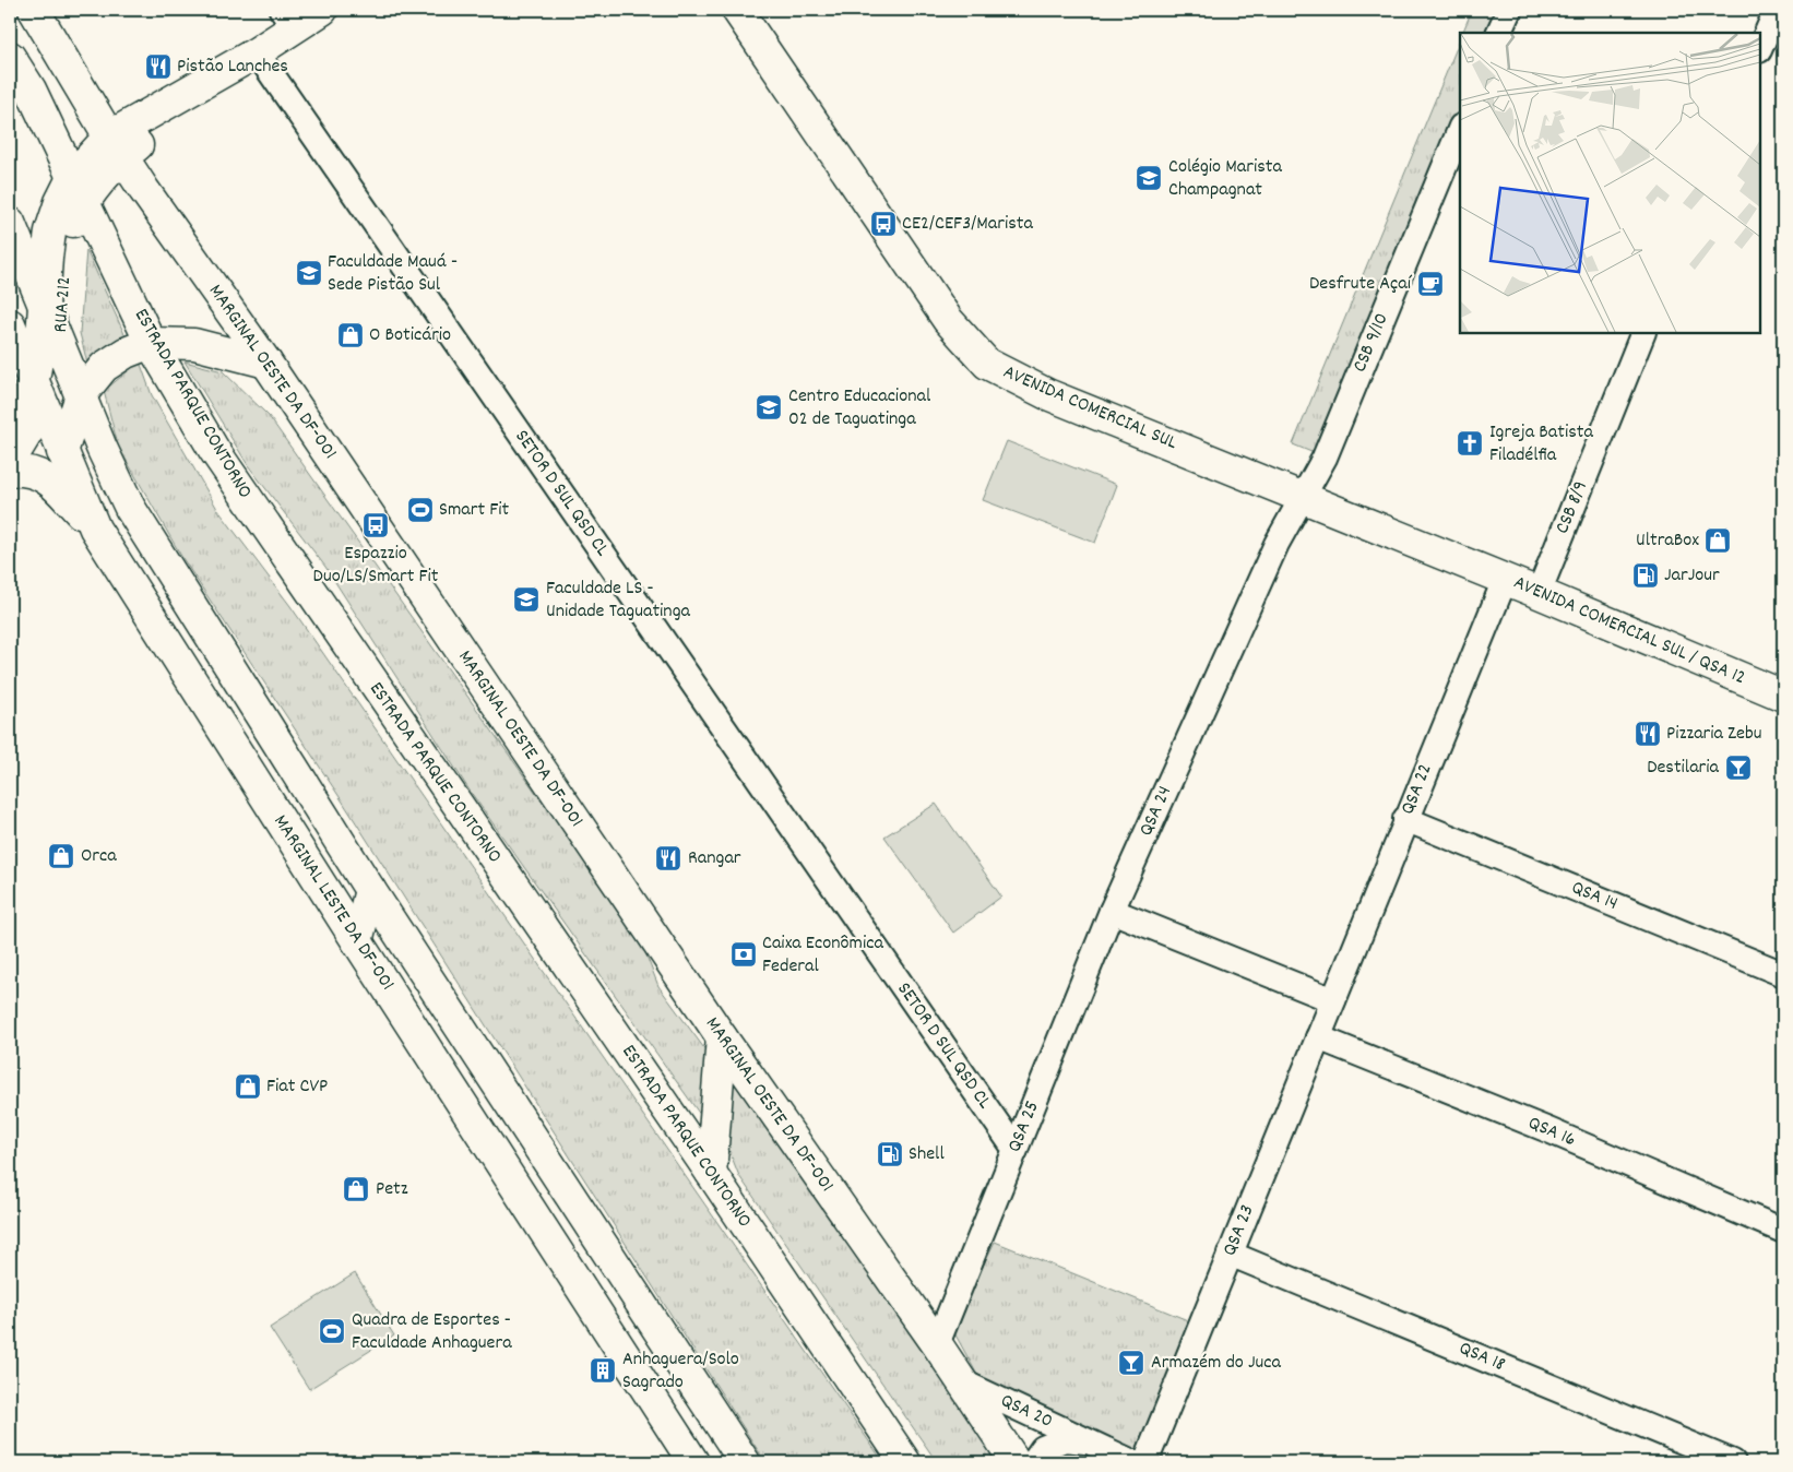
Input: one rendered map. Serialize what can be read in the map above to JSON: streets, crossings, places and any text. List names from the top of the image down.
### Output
{
  "streets": {
    "main road": [
      "RUA 212",
      "MARGINAL OESTE DA DF-001",
      "ESTRADA PARQUE CONTORNO",
      "AVENIDA COMERCIAL SUL",
      "AVENIDA COMERCIAL SUL / QSA 12",
      "MARGINAL LESTE DA DF-001"
    ],
    "street": [
      "CSB 9/10",
      "SETOR D SUL QSD CL",
      "CSB 8/9",
      "QSA 22",
      "QSA 24",
      "QSA 14",
      "QSA 25",
      "QSA 16",
      "QSA 23",
      "QSA 18",
      "QSA 20"
    ]
  },
  "crossings": [
    ["RUA 212", "MARGINAL OESTE DA DF-001"],
    ["RUA 212", "ESTRADA PARQUE CONTORNO"],
    ["RUA 212", "SETOR D SUL QSD CL"],
    ["RUA 212", "MARGINAL LESTE DA DF-001"],
    ["CSB 9/10", "AVENIDA COMERCIAL SUL"],
    ["CSB 9/10", "QSA 24"],
    ["MARGINAL OESTE DA DF-001", "QSA 25"],
    ["MARGINAL OESTE DA DF-001", "QSA 20"],
    ["AVENIDA COMERCIAL SUL", "AVENIDA COMERCIAL SUL / QSA 12"],
    ["AVENIDA COMERCIAL SUL", "QSA 22"],
    ["AVENIDA COMERCIAL SUL", "QSA 24"],
    ["SETOR D SUL QSD CL", "QSA 25"],
    ["CSB 8/9", "AVENIDA COMERCIAL SUL / QSA 12"],
    ["AVENIDA COMERCIAL SUL / QSA 12", "QSA 22"],
    ["QSA 22", "QSA 14"],
    ["QSA 22", "QSA 23"],
    ["QSA 24", "QSA 25"],
    ["QSA 16", "QSA 23"],
    ["QSA 23", "QSA 18"]
  ],
  "places": {
    "restaurant": ["Pistão Lanches", "Pizzaria Zebu", "Rangar"],
    "school or university": [
      "Colégio Marista Champagnat",
      "Faculdade Mauá - Sede Pistão Sul",
      "Centro Educacional 02 de Taguatinga",
      "Faculdade LS - Unidade Taguatinga"
    ],
    "bus stop": ["CE2/CEF3/Marista", "Espazzio Duo/LS/Smart Fit"],
    "cafe": ["Desfrute Açaí"],
    "shop": [
      "O Boticário",
      "UltraBox",
      "Orca",
      "Fiat CVP",
      "Petz"
    ],
    "church": ["Igreja Batista Filadélfia"],
    "sports": ["Smart Fit", "Quadra de Esportes - Faculdade Anhaguera"],
    "fuel station": ["JarJour", "Shell"],
    "bar": ["Destilaria", "Armazém do Juca"],
    "bank": ["Caixa Econômica Federal"],
    "building": ["Anhaguera/Solo Sagrado"]
  }
}
